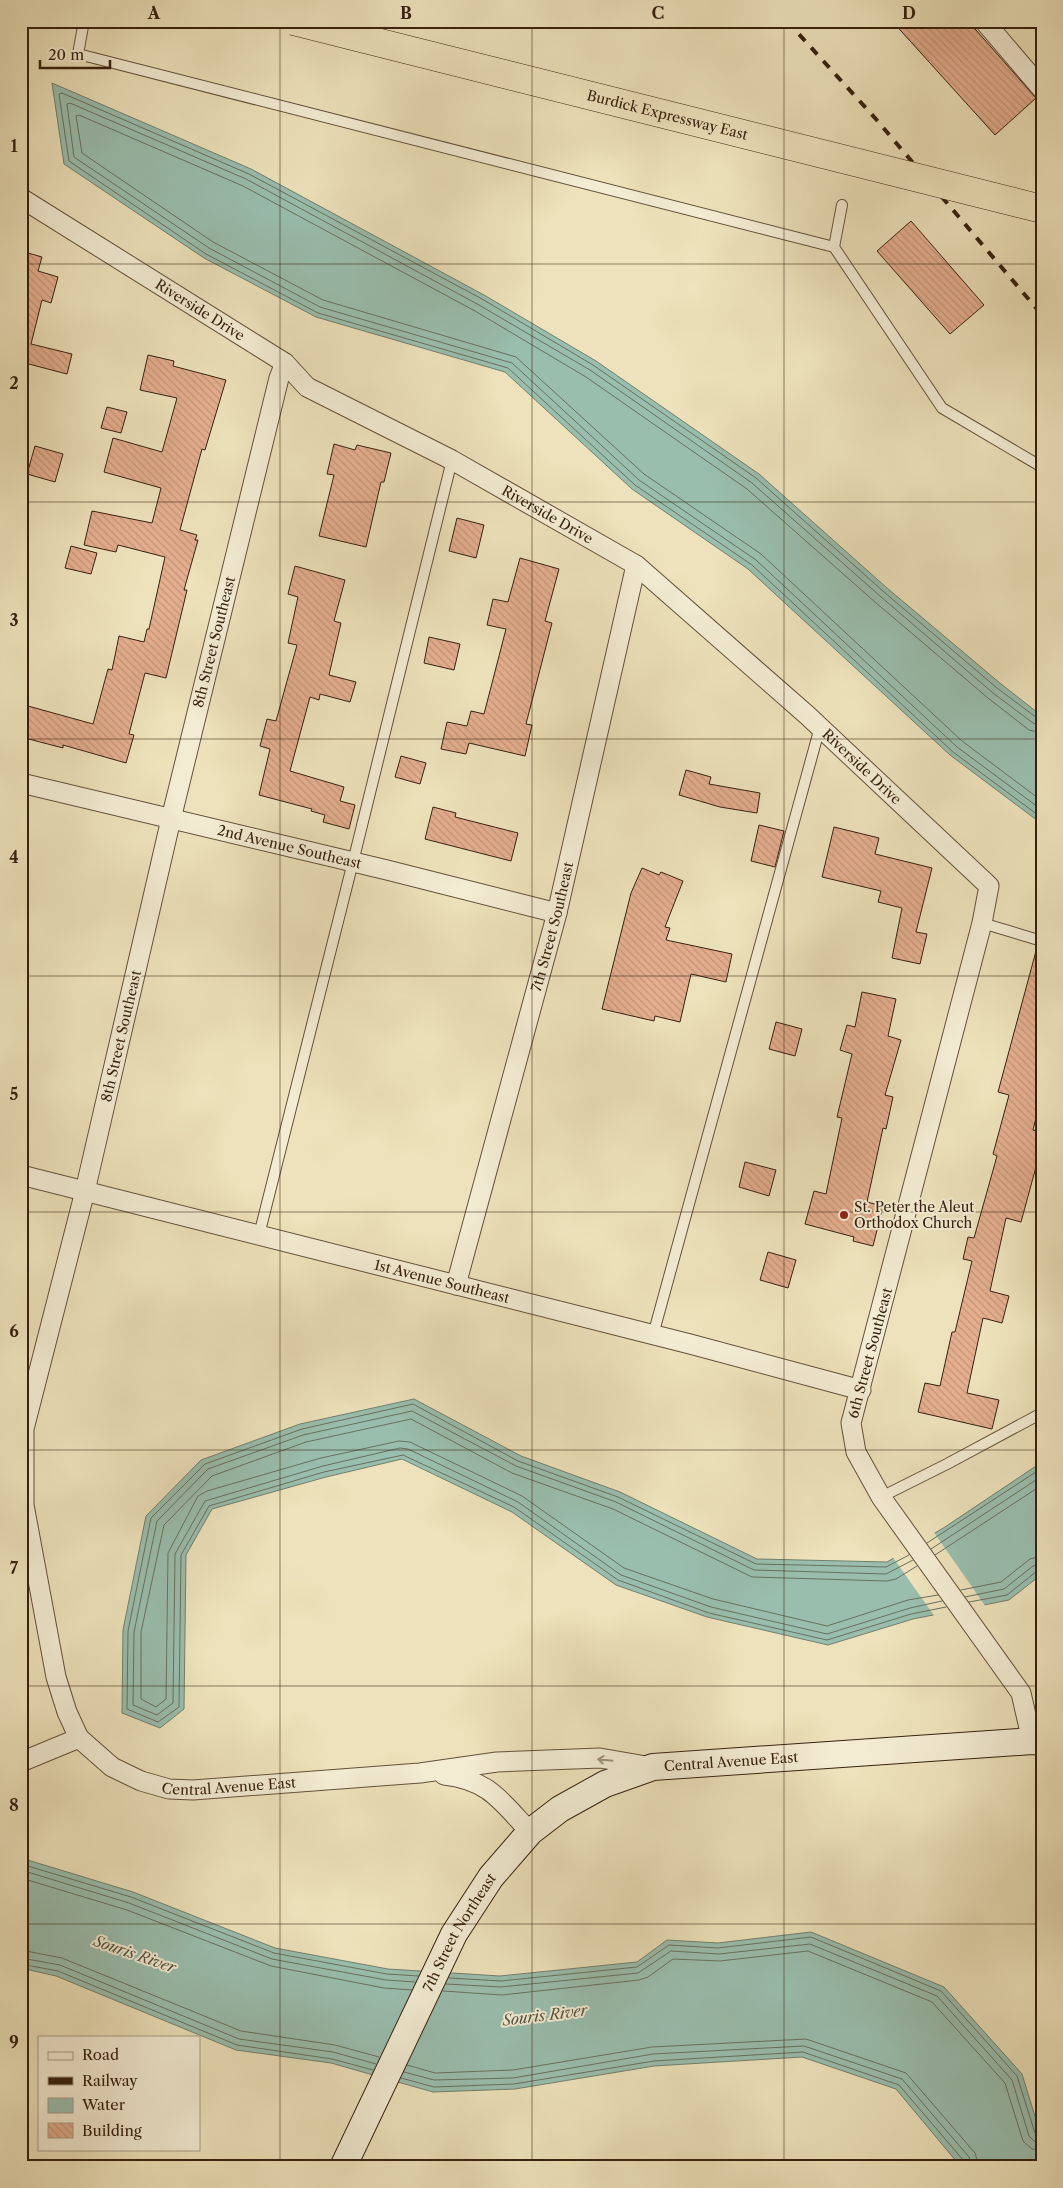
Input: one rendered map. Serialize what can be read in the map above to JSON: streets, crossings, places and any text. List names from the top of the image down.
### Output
{
  "streets": {
    "main road": ["Burdick Expressway East"],
    "street": [
      "Riverside Drive",
      "8th Street Southeast",
      "2nd Avenue Southeast",
      "7th Street Southeast",
      "1st Avenue Southeast",
      "6th Street Southeast",
      "Central Avenue East",
      "7th Street Northeast"
    ]
  },
  "crossings": [
    ["Riverside Drive", "8th Street Southeast"],
    ["Riverside Drive", "7th Street Southeast"],
    ["Riverside Drive", "6th Street Southeast"],
    ["8th Street Southeast", "2nd Avenue Southeast"],
    ["8th Street Southeast", "1st Avenue Southeast"],
    ["8th Street Southeast", "Central Avenue East"],
    ["2nd Avenue Southeast", "7th Street Southeast"],
    ["7th Street Southeast", "1st Avenue Southeast"],
    ["1st Avenue Southeast", "6th Street Southeast"],
    ["6th Street Southeast", "Central Avenue East"],
    ["Central Avenue East", "7th Street Northeast"]
  ],
  "water": ["Souris River"],
  "places": ["St. Peter the Aleut Orthodox Church"],
  "legend": [
    "Road",
    "Railway",
    "Water",
    "Building"
  ],
  "scale_bar": "20 m",
  "grid": {
    "columns": [
      "A",
      "B",
      "C",
      "D"
    ],
    "rows": [
      "1",
      "2",
      "3",
      "4",
      "5",
      "6",
      "7",
      "8",
      "9"
    ]
  }
}
